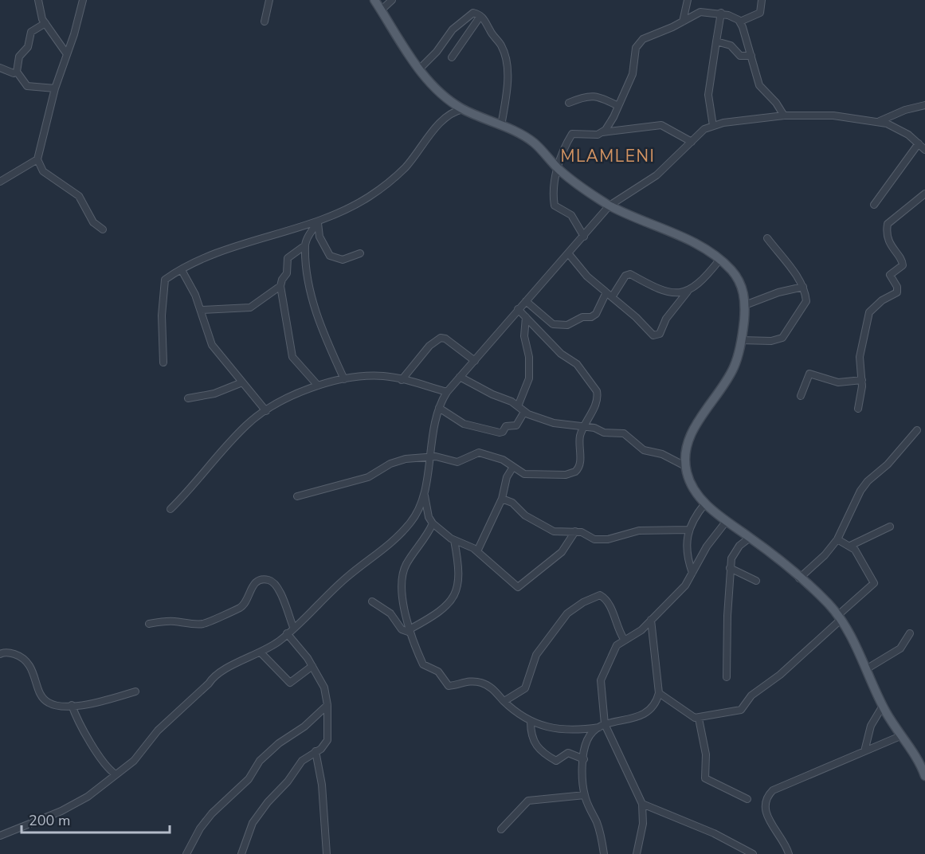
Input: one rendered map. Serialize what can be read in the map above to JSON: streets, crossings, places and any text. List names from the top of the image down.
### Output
{
  "districts": ["MLAMLENI"],
  "scale_bar": "200 m"
}
